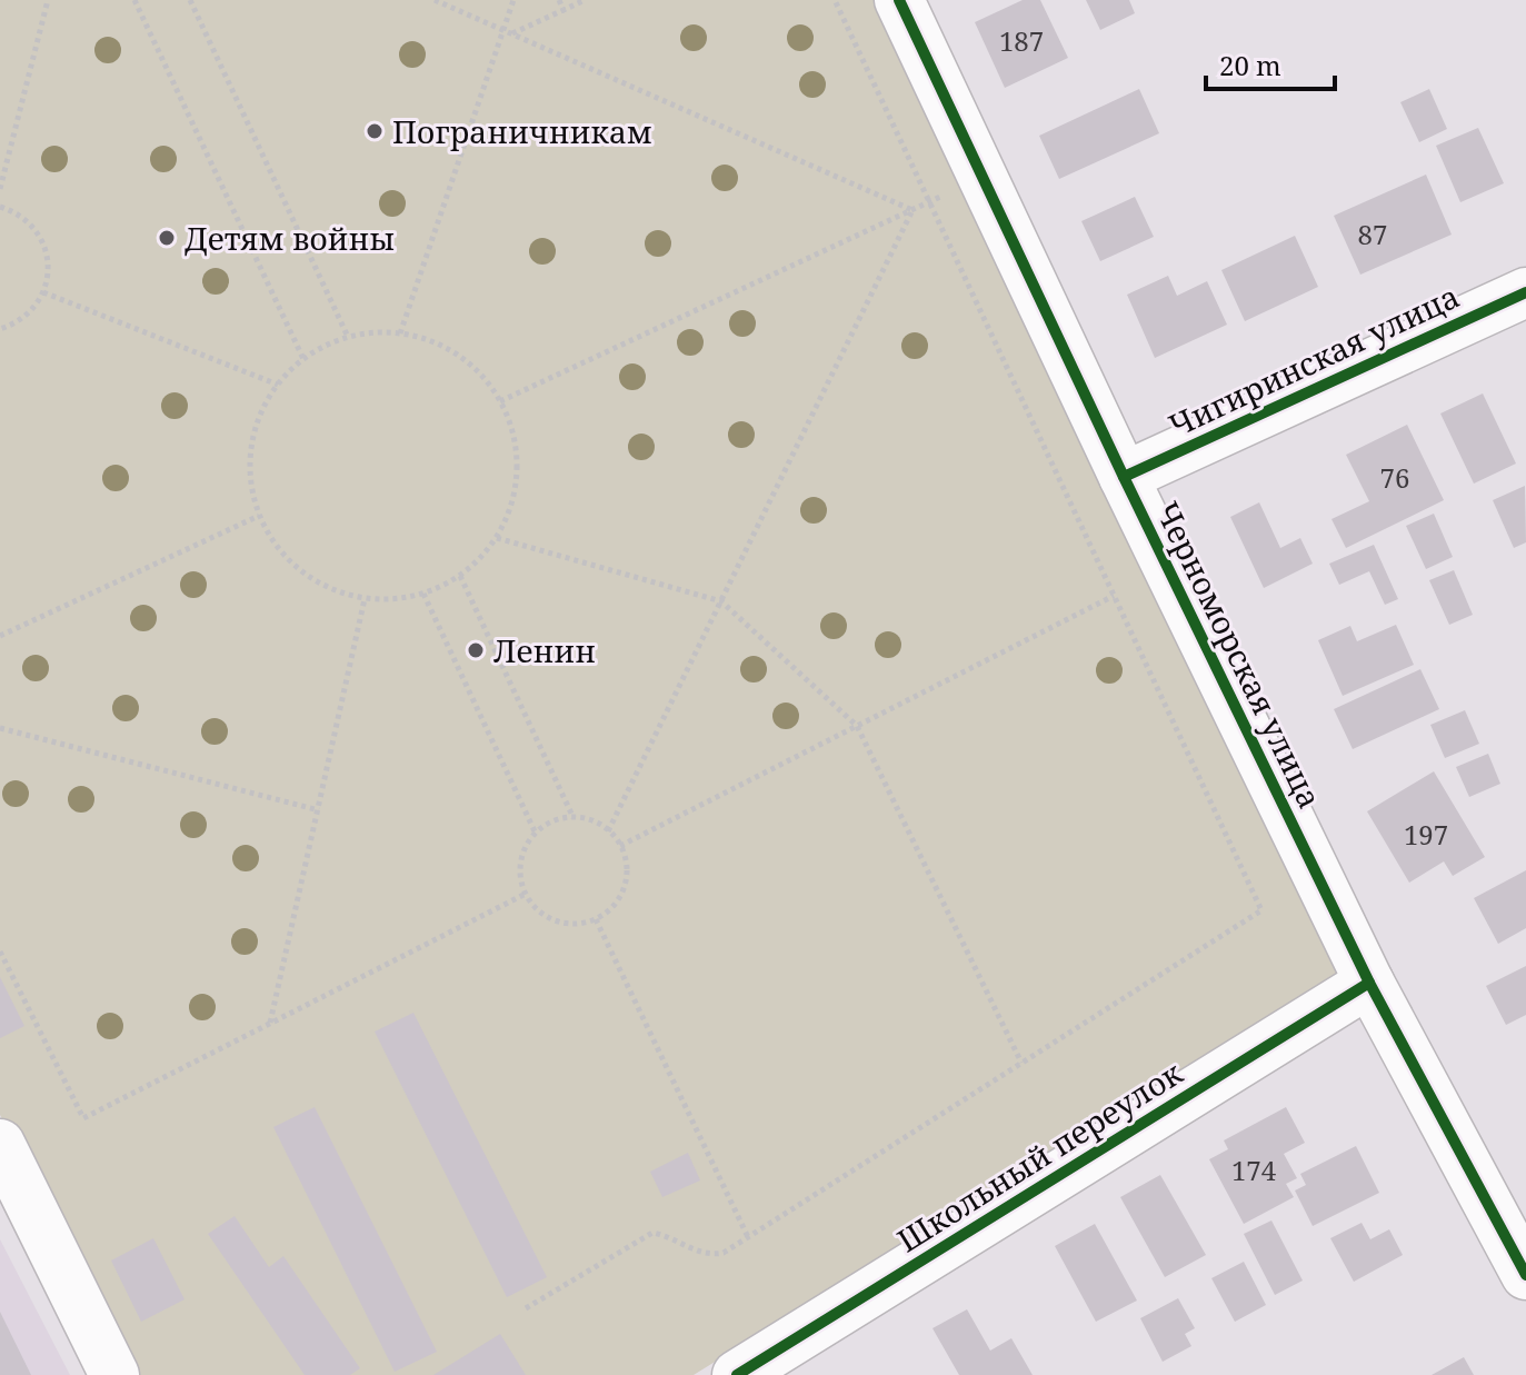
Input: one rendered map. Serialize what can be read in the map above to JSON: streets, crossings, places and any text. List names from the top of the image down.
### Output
{
  "streets": {
    "street": ["Чигиринская улица", "Черноморская улица", "Школьный переулок"]
  },
  "crossings": [
    ["Чигиринская улица", "Черноморская улица"],
    ["Черноморская улица", "Школьный переулок"]
  ],
  "places": ["Пограничникам", "Детям войны", "Ленин"],
  "house_numbers": [
    "187",
    "87",
    "76",
    "197",
    "174"
  ],
  "scale_bar": "20 m"
}
